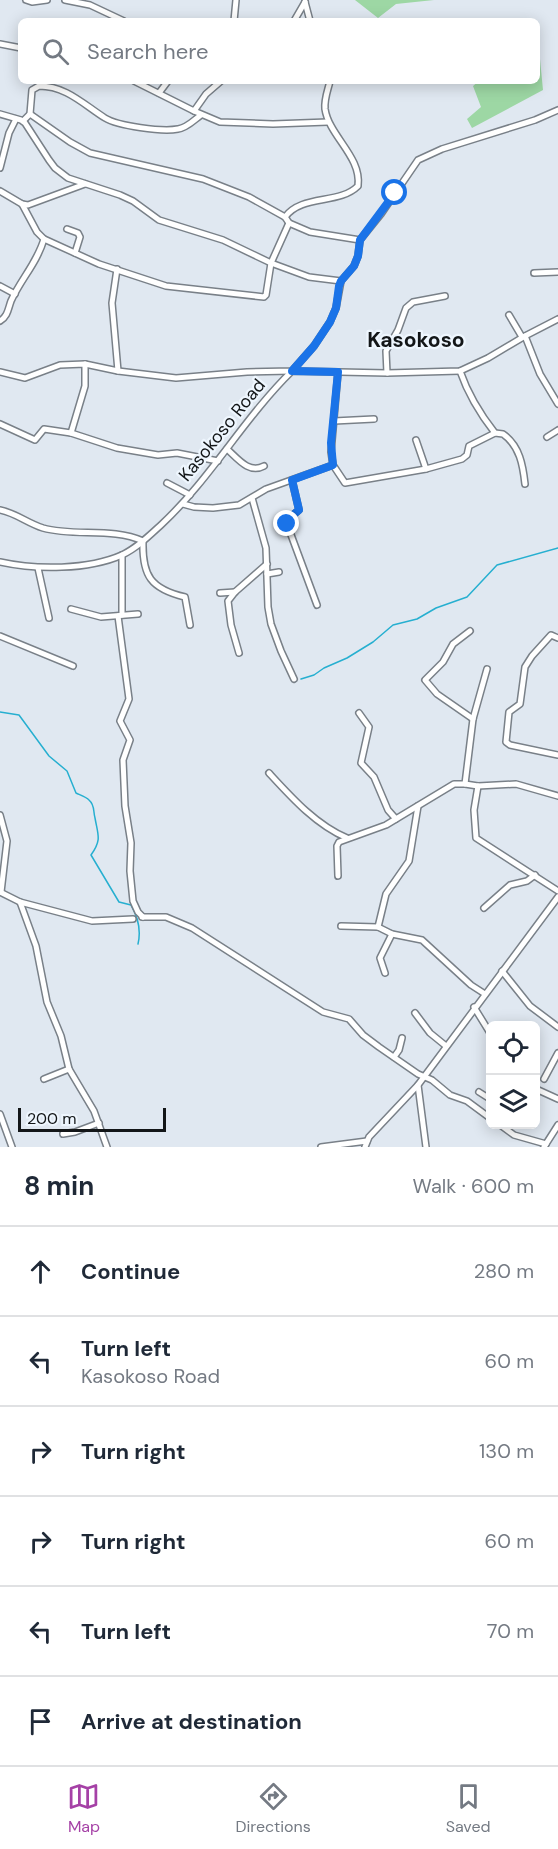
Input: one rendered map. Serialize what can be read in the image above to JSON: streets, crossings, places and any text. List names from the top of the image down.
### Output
{
  "streets": {
    "street": ["Kasokoso Road"]
  },
  "districts": ["Kasokoso"],
  "scale_bar": "200 m",
  "page": {
    "search": "Search here",
    "scale": "200 m",
    "heading": ["8 min", "Walk · 600 m"],
    "list": [
      ["Continue", "280 m"],
      ["Turn left", "Kasokoso Road", "60 m"],
      ["Turn right", "130 m"],
      ["Turn right", "60 m"],
      ["Turn left", "70 m"],
      "Arrive at destination"
    ],
    "nav": ["Map", "Directions", "Saved"]
  }
}
